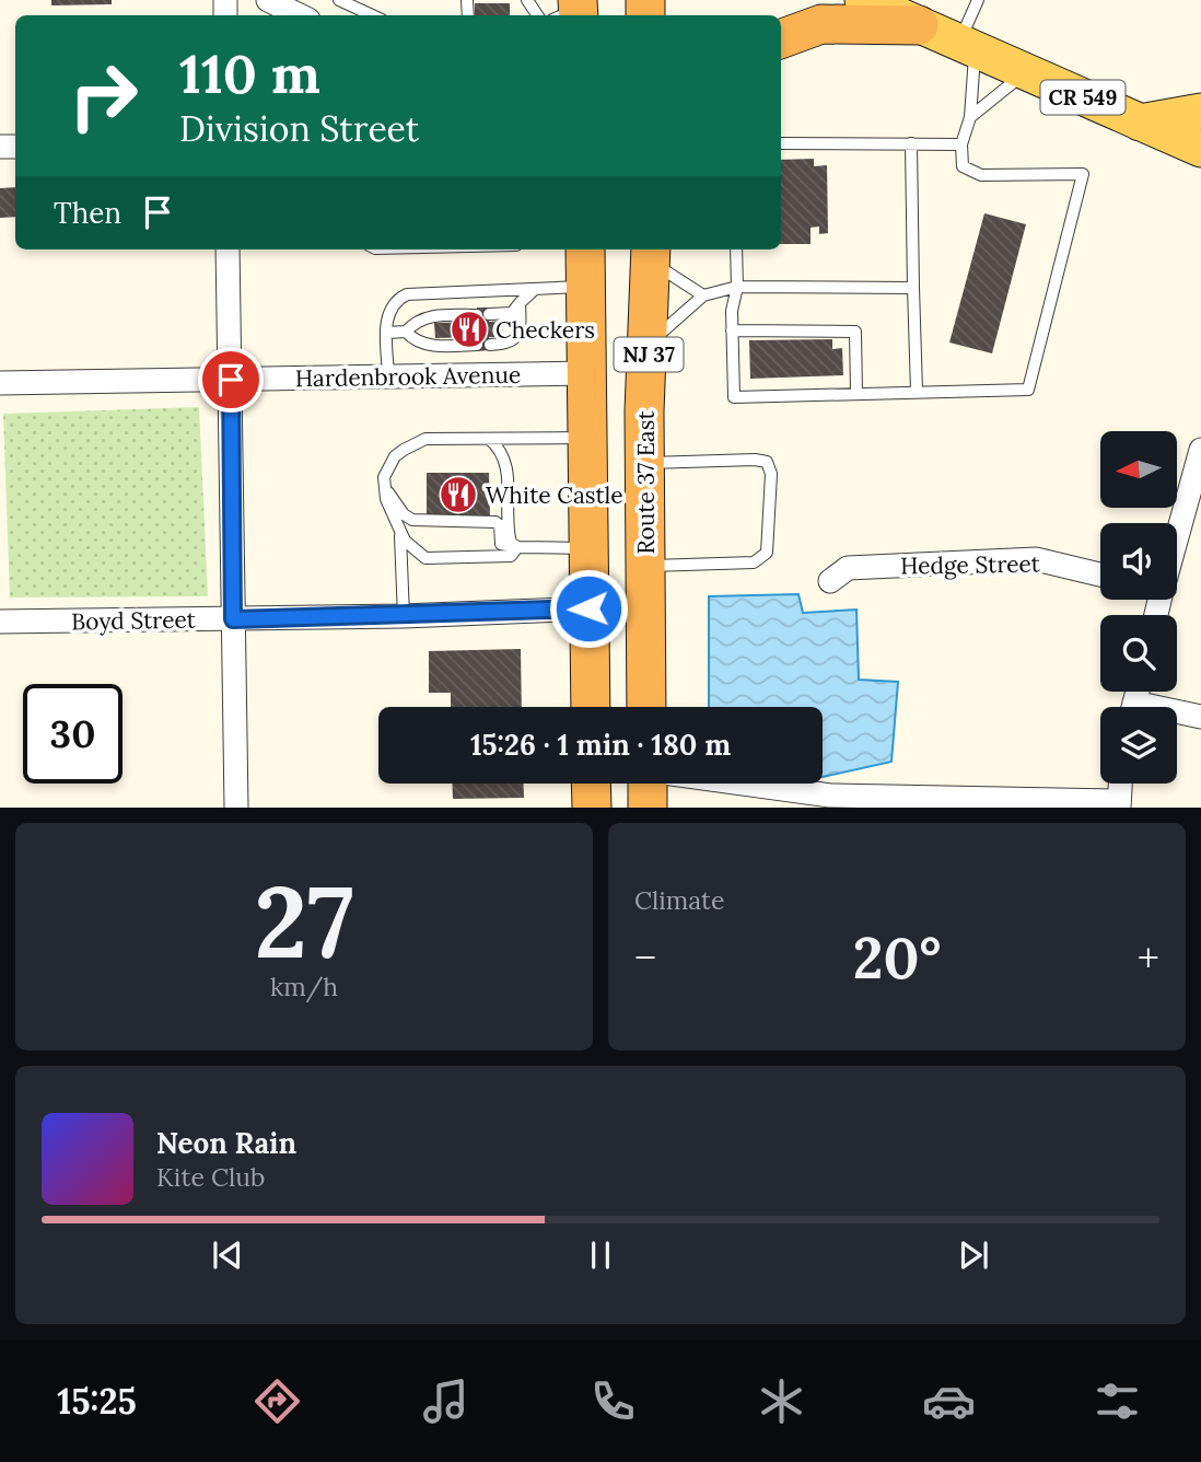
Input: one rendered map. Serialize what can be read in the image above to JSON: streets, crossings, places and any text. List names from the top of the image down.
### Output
{
  "streets": {
    "highway": ["NJ 37", "Route 37 East"],
    "main road": ["CR 549"],
    "street": ["Hardenbrook Avenue", "Hedge Street", "Boyd Street"]
  },
  "crossings": [
    ["NJ 37", "Hardenbrook Avenue"],
    ["NJ 37", "Boyd Street"]
  ],
  "places": {
    "restaurant": ["Checkers", "White Castle"]
  },
  "north": "left",
  "page": {
    "turn": ["110 m", "Division Street"],
    "then": "Then",
    "limit": "30",
    "trip": "15:26 · 1 min · 180 m",
    "tile": [
      ["27", "km/h"],
      "Climate"
    ],
    "heat": ["−", "20°", "+"],
    "song": ["Neon Rain", "Kite Club"],
    "tabs": "15:25"
  }
}
